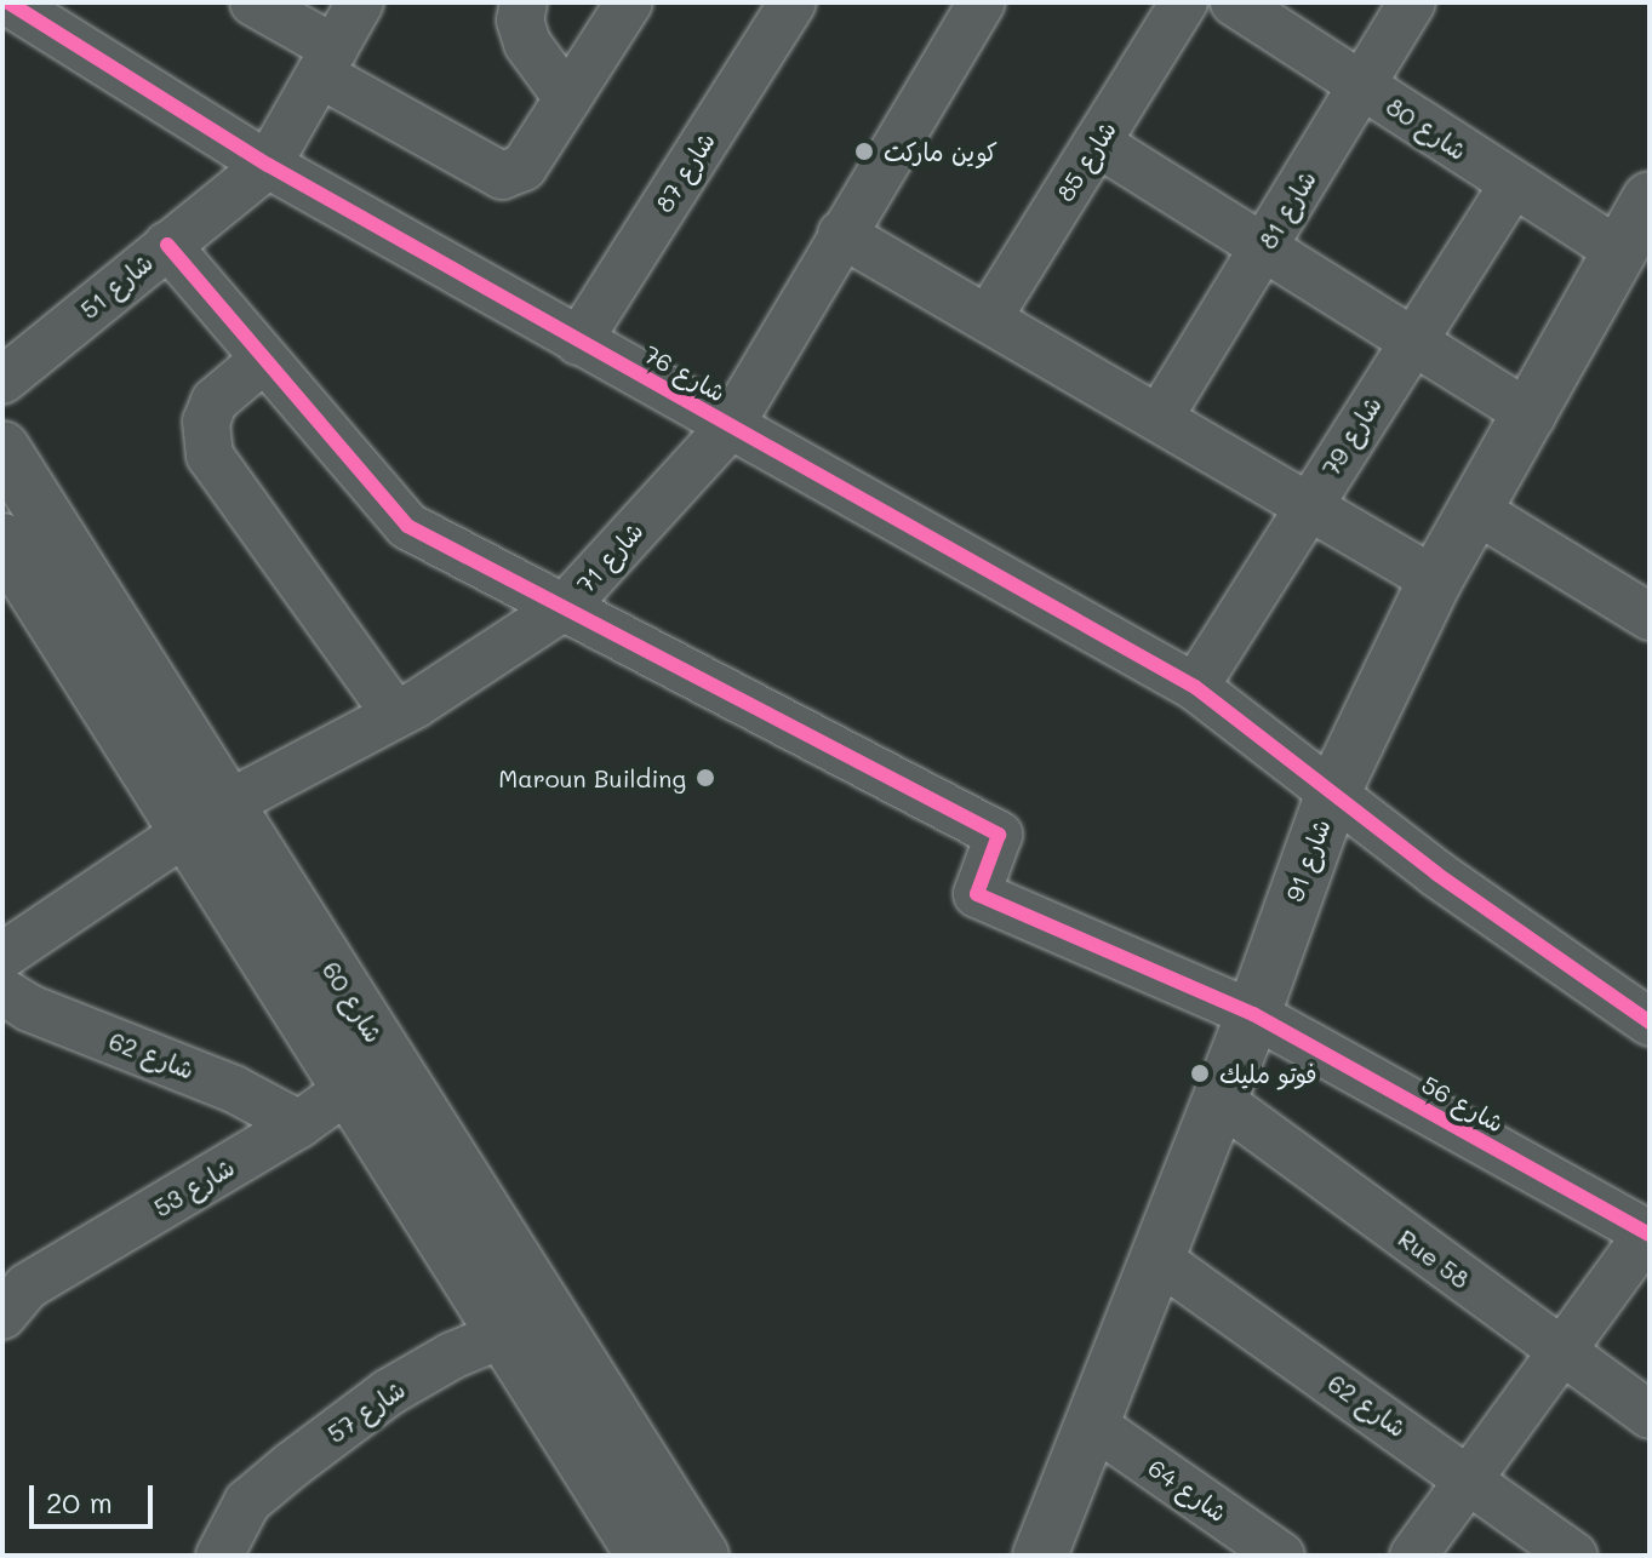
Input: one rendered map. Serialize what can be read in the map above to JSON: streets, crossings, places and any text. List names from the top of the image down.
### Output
{
  "streets": {
    "street": [
      "شارع 80",
      "شارع 85",
      "شارع 87",
      "شارع 81",
      "شارع 51",
      "شارع 76",
      "شارع 79",
      "شارع 71",
      "شارع 91",
      "شارع 60",
      "شارع 62",
      "شارع 56",
      "شارع 53",
      "Rue 58",
      "شارع 57",
      "شارع 64"
    ]
  },
  "crossings": [
    ["شارع 80", "شارع 81"],
    ["شارع 80", "شارع 79"],
    ["شارع 80", "شارع 91"],
    ["شارع 87", "شارع 76"],
    ["شارع 51", "شارع 76"],
    ["شارع 76", "شارع 79"],
    ["شارع 76", "شارع 71"],
    ["شارع 76", "شارع 91"],
    ["شارع 71", "شارع 60"],
    ["شارع 71", "شارع 56"],
    ["شارع 91", "شارع 62"],
    ["شارع 91", "شارع 56"],
    ["شارع 91", "Rue 58"],
    ["شارع 91", "شارع 64"],
    ["شارع 60", "شارع 53"],
    ["شارع 60", "شارع 57"],
    ["شارع 62", "شارع 53"]
  ],
  "places": ["كوين ماركت", "Maroun Building", "فوتو مليك"],
  "scale_bar": "20 m"
}
